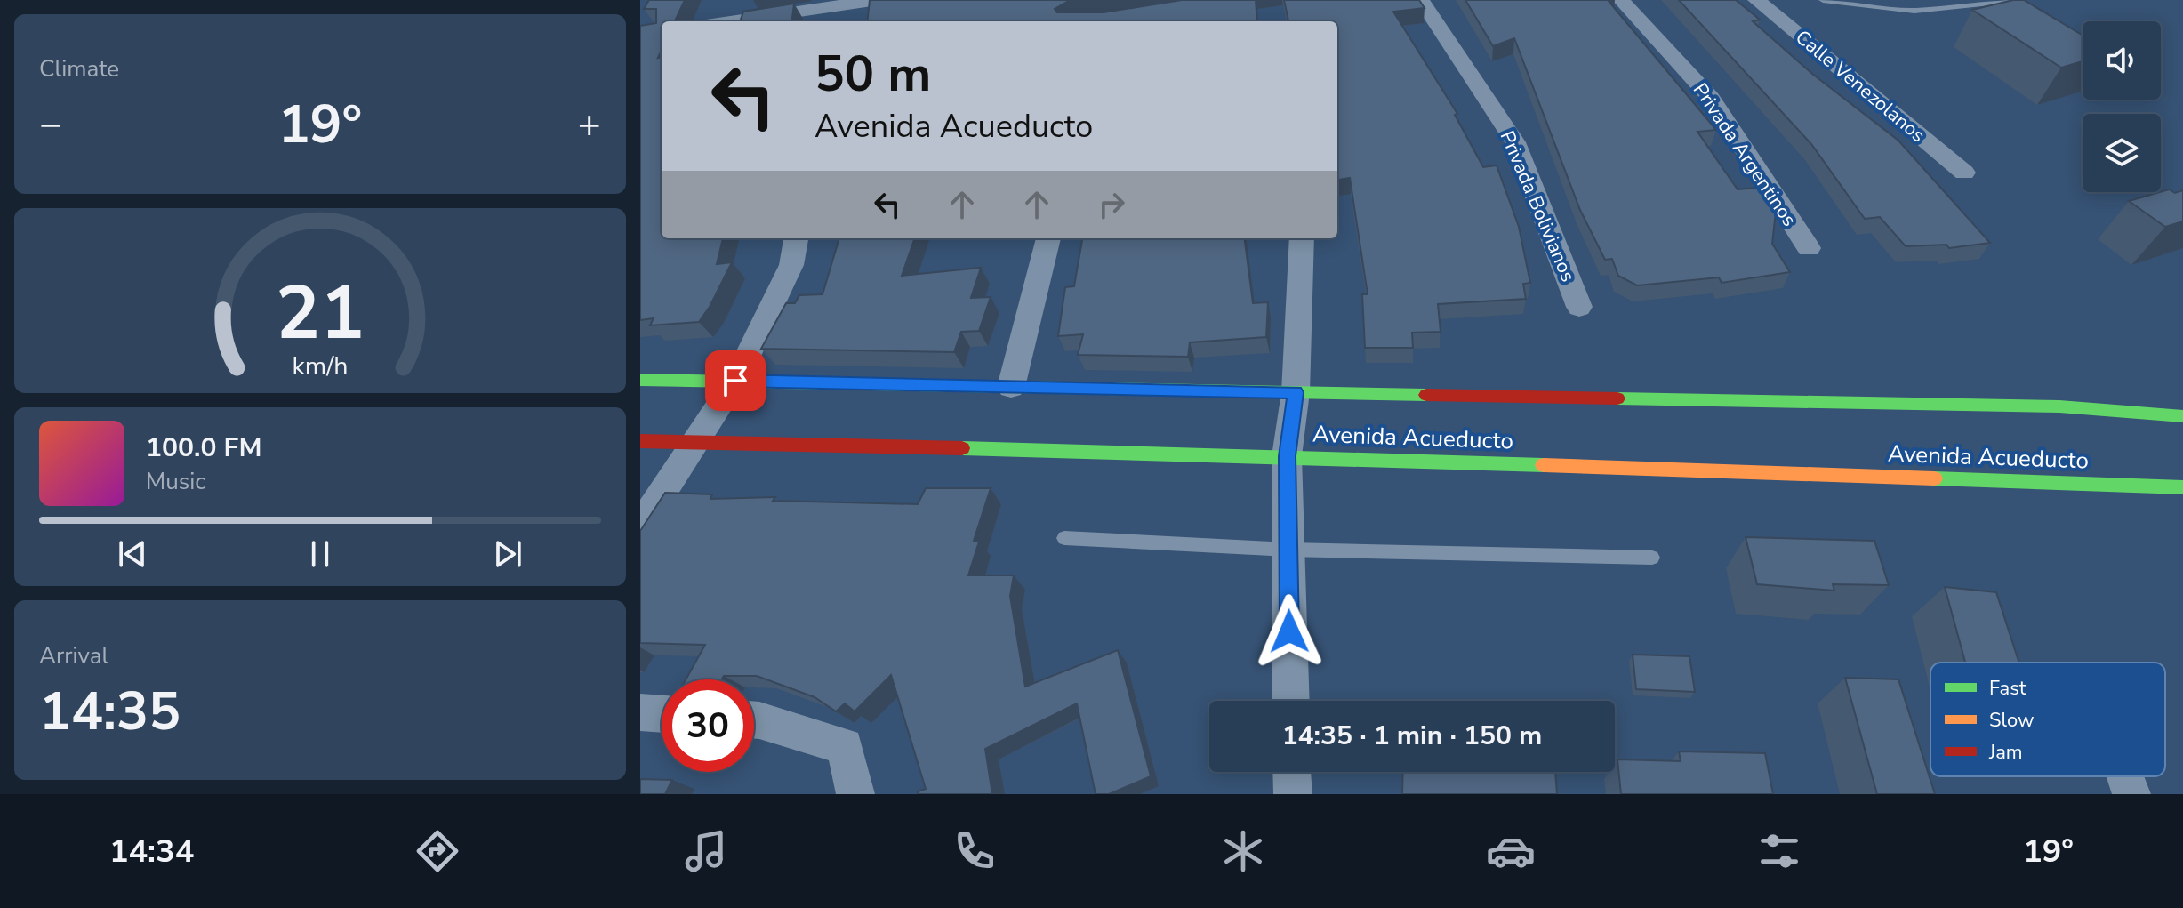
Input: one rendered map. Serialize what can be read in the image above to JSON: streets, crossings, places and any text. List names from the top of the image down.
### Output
{
  "streets": {
    "main road": ["Avenida Acueducto"],
    "street": ["Calle Venezolanos", "Privada Argentinos", "Privada Bolivianos"]
  },
  "legend": ["Fast", "Slow", "Jam"],
  "page": {
    "tile": [
      "Climate",
      ["Arrival", "14:35"]
    ],
    "turn": ["50 m", "Avenida Acueducto"],
    "heat": ["−", "19°", "+"],
    "song": ["100.0 FM", "Music"],
    "limit": "30",
    "trip": "14:35 · 1 min · 150 m",
    "tabs": ["14:34", "19°"],
    "gauge": ["21", "km/h"]
  }
}
